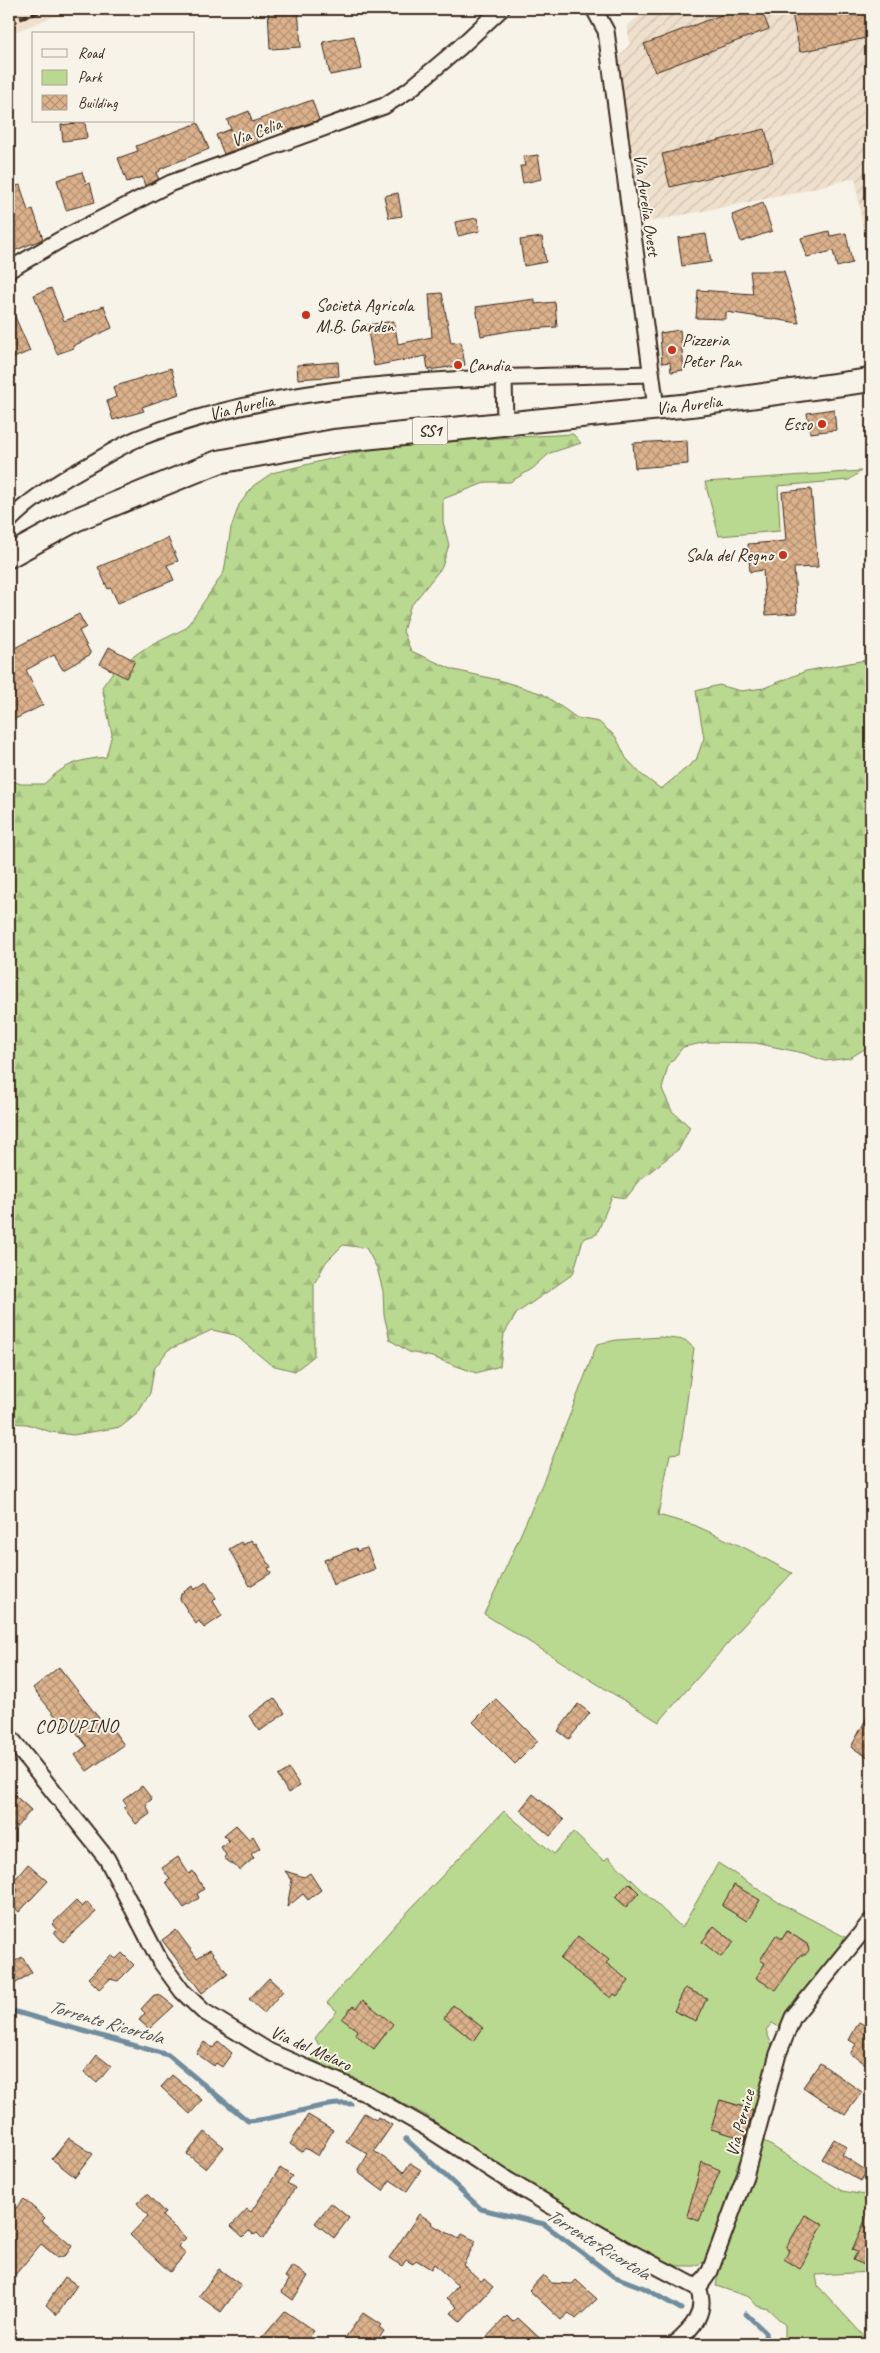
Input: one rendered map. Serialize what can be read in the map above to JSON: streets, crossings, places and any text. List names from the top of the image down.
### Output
{
  "streets": {
    "main road": ["Via Aurelia", "SS1"],
    "street": [
      "Via Celia",
      "Via Aurelia Ovest",
      "Via del Melaro",
      "Via Pernice"
    ]
  },
  "crossings": [
    ["Via Aurelia Ovest", "Via Aurelia"],
    ["Via del Melaro", "Via Pernice"]
  ],
  "districts": ["CODUPINO"],
  "water": ["Torrente Ricortola"],
  "places": [
    "Società Agricola M.B. Garden",
    "Pizzeria Peter Pan",
    "Candia",
    "Esso",
    "Sala del Regno"
  ],
  "legend": ["Road", "Park", "Building"]
}
